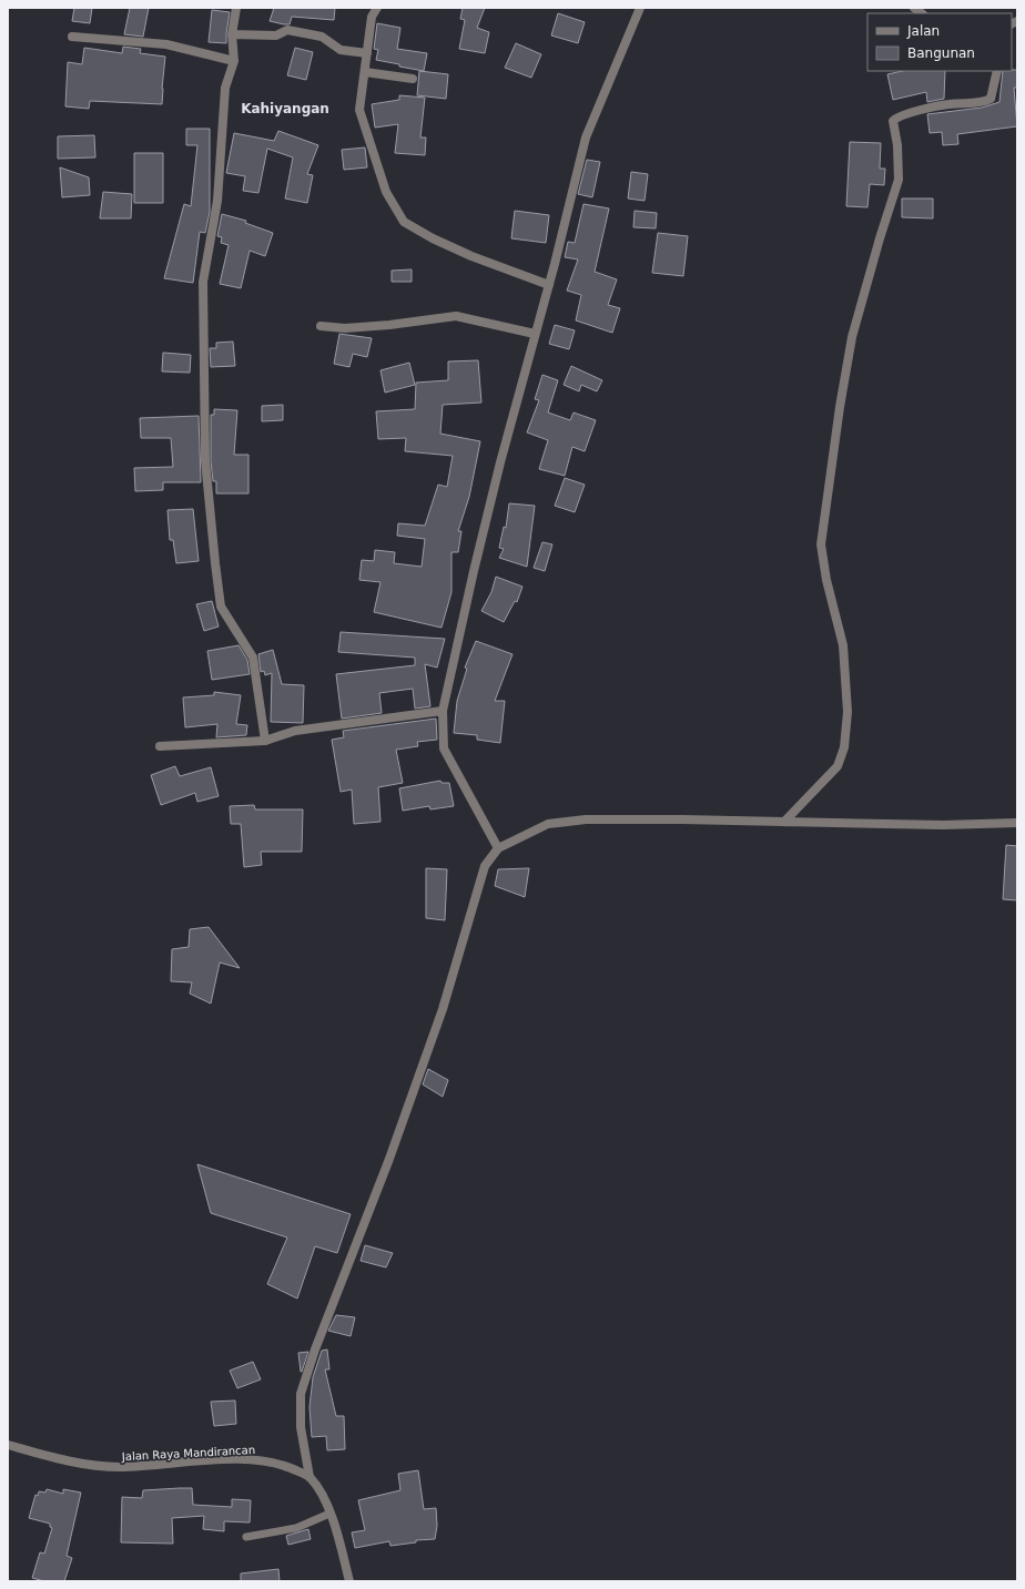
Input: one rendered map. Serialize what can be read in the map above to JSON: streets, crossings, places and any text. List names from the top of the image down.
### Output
{
  "streets": {
    "street": ["Jalan Raya Mandirancan"]
  },
  "districts": ["Kahiyangan"],
  "legend": ["Jalan", "Bangunan"]
}
